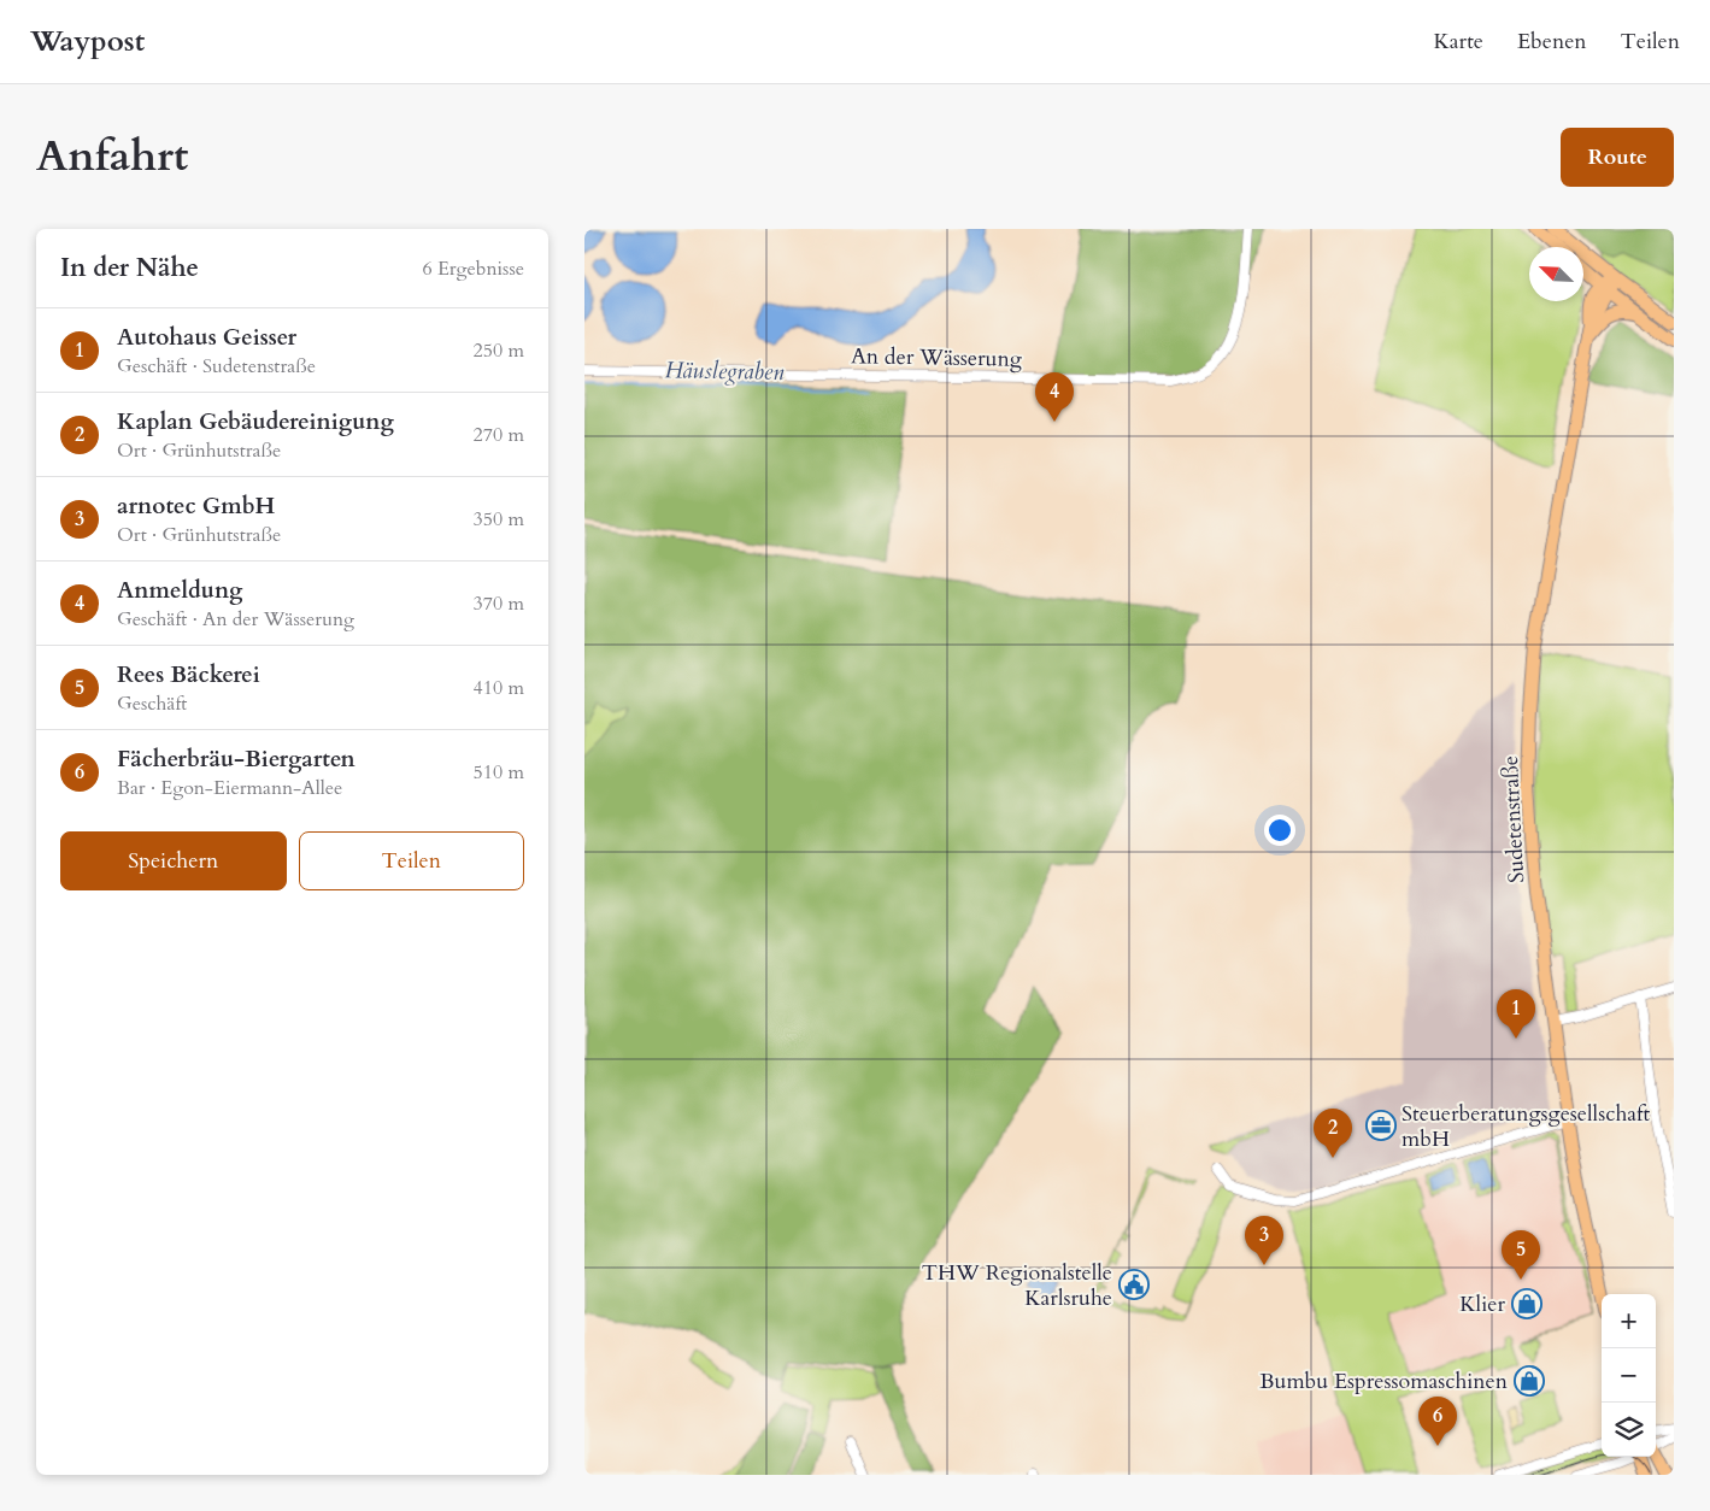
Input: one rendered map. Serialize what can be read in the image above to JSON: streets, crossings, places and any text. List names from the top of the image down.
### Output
{
  "streets": {
    "main road": ["Sudetenstraße"],
    "street": ["An der Wässerung"]
  },
  "water": ["Häuslegraben"],
  "places": {
    "office": ["Steuerberatungsgesellschaft mbH"],
    "public building": ["THW Regionalstelle Karlsruhe"],
    "shop": ["Klier", "Bumbu Espressomaschinen"]
  },
  "north": "top left",
  "page": {
    "header": "Waypost",
    "nav": ["Karte", "Ebenen", "Teilen"],
    "title": "Anfahrt",
    "buttons": [
      "Route",
      ["Speichern", "Teilen"]
    ],
    "heading": ["In der Nähe", "6 Ergebnisse"],
    "list": [
      {
        "mark": "1",
        "name": "Autohaus Geisser",
        "note": "Geschäft · Sudetenstraße",
        "value": "250 m"
      },
      {
        "mark": "2",
        "name": "Kaplan Gebäudereinigung",
        "note": "Ort · Grünhutstraße",
        "value": "270 m"
      },
      {
        "mark": "3",
        "name": "arnotec GmbH",
        "note": "Ort · Grünhutstraße",
        "value": "350 m"
      },
      {
        "mark": "4",
        "name": "Anmeldung",
        "note": "Geschäft · An der Wässerung",
        "value": "370 m"
      },
      {
        "mark": "5",
        "name": "Rees Bäckerei",
        "note": "Geschäft",
        "value": "410 m"
      },
      {
        "mark": "6",
        "name": "Fächerbräu-Biergarten",
        "note": "Bar · Egon-Eiermann-Allee",
        "value": "510 m"
      }
    ],
    "pins": [
      "4",
      "1",
      "2",
      "3",
      "5",
      "6"
    ],
    "map_buttons": ["+", "−"]
  }
}
